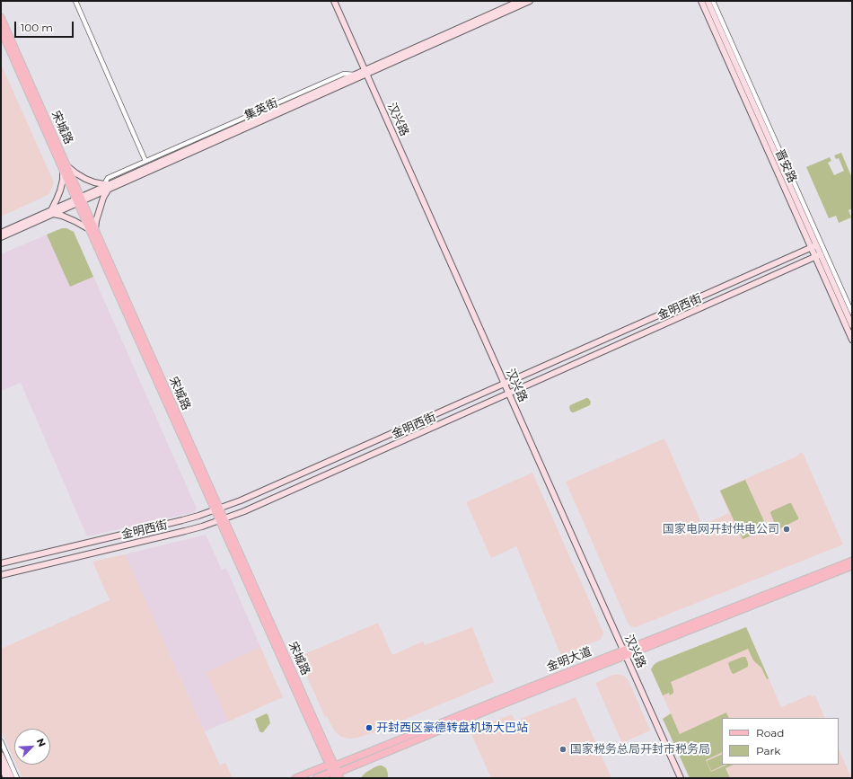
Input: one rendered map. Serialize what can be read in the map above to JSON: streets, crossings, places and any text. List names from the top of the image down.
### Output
{
  "streets": {
    "main road": ["宋城路", "金明大道"],
    "street": [
      "集英街",
      "汉兴路",
      "晋安路",
      "金明西街"
    ]
  },
  "crossings": [
    ["集英街", "汉兴路"],
    ["集英街", "宋城路"],
    ["汉兴路", "金明西街"],
    ["汉兴路", "金明大道"],
    ["宋城路", "金明西街"],
    ["宋城路", "金明大道"],
    ["晋安路", "金明西街"]
  ],
  "places": ["国家电网开封供电公司", "开封西区豪德转盘机场大巴站", "国家税务总局开封市税务局"],
  "legend": ["Road", "Park"],
  "scale_bar": "100 m",
  "north": "top right"
}
